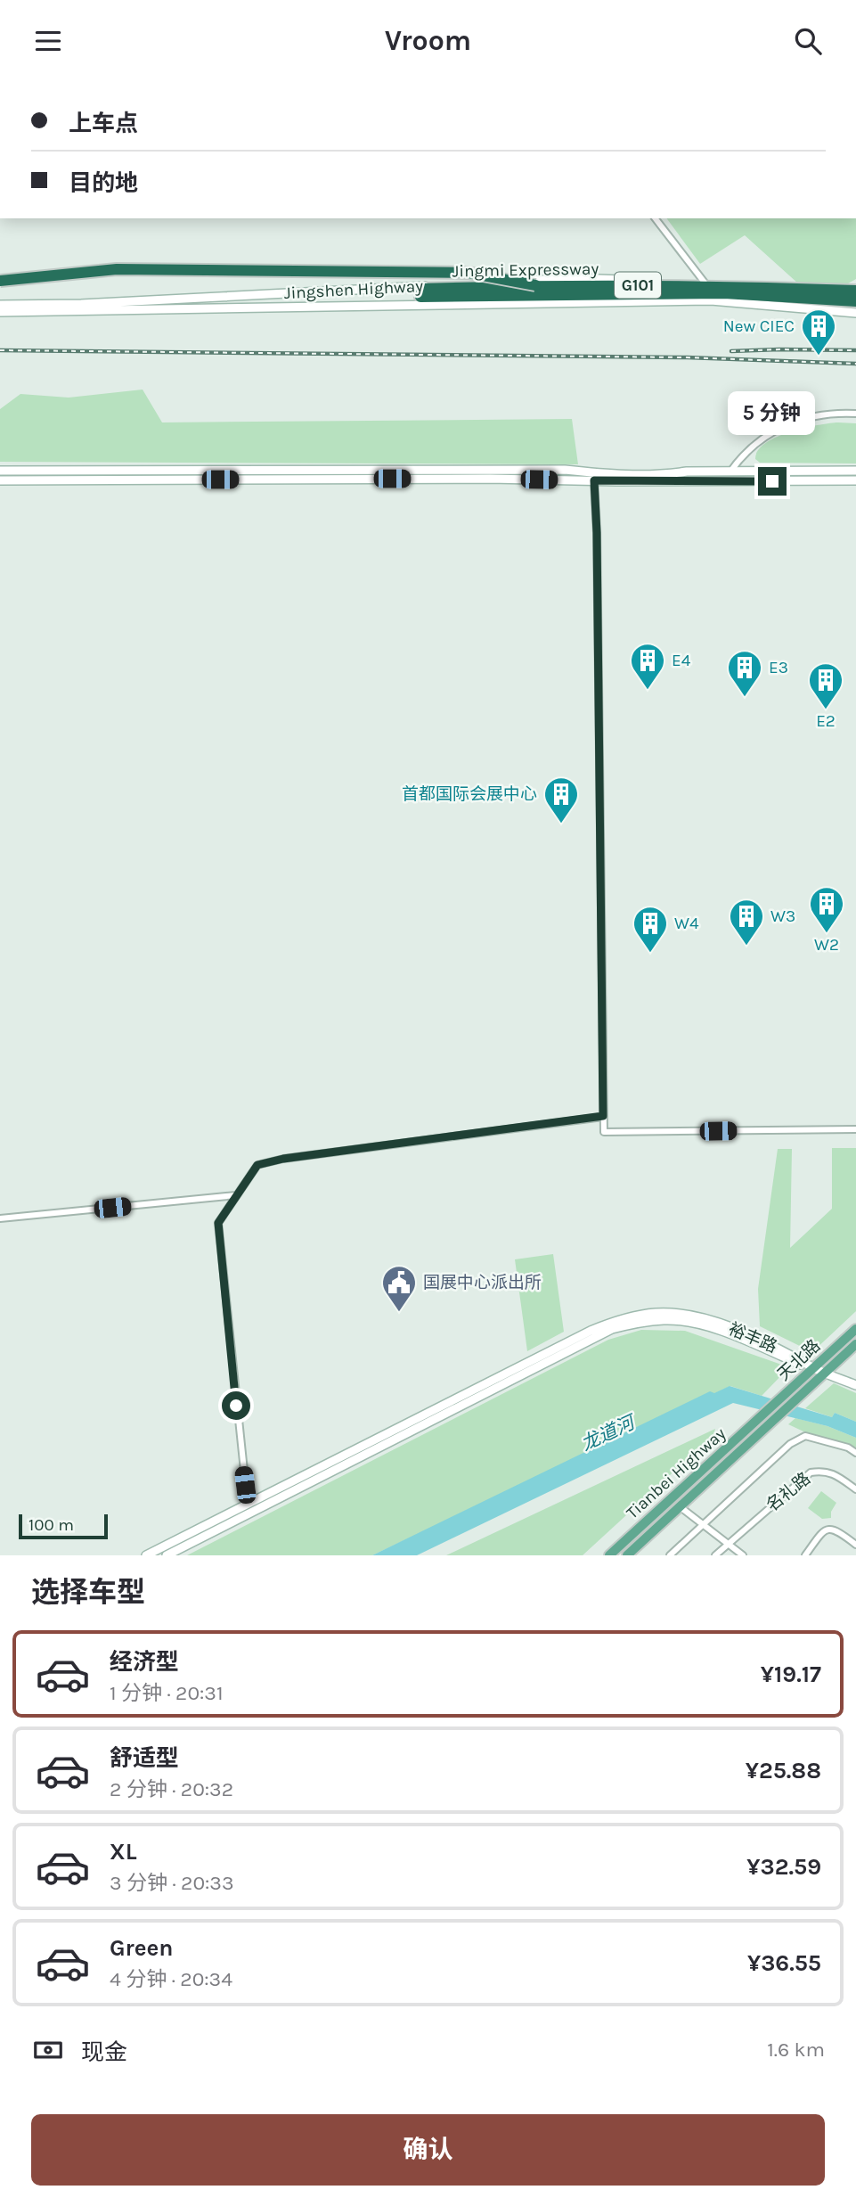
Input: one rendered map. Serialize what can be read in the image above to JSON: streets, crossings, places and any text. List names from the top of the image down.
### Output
{
  "streets": {
    "highway": ["Jingmi Expressway", "G101"],
    "main road": ["天北路", "Tianbei Highway"],
    "street": ["Jingshen Highway", "裕丰路", "名礼路"]
  },
  "crossings": [
    ["裕丰路", "天北路"],
    ["天北路", "Tianbei Highway"]
  ],
  "water": ["龙道河"],
  "places": {
    "building": [
      "New CIEC",
      "E4",
      "E3",
      "E2",
      "首都国际会展中心",
      "W2",
      "W3",
      "W4"
    ],
    "public building": ["国展中心派出所"]
  },
  "scale_bar": "100 m",
  "page": {
    "header": "Vroom",
    "banner": ["上车点", "目的地"],
    "bubble": "5 分钟",
    "scale": "100 m",
    "heading": "选择车型",
    "list": [
      {
        "name": "经济型",
        "note": "1 分钟 · 20:31",
        "value": "¥19.17"
      },
      {
        "name": "舒适型",
        "note": "2 分钟 · 20:32",
        "value": "¥25.88"
      },
      {
        "name": "XL",
        "note": "3 分钟 · 20:33",
        "value": "¥32.59"
      },
      {
        "name": "Green",
        "note": "4 分钟 · 20:34",
        "value": "¥36.55"
      }
    ],
    "pay": ["现金", "1.6 km"],
    "buttons": "确认"
  }
}
